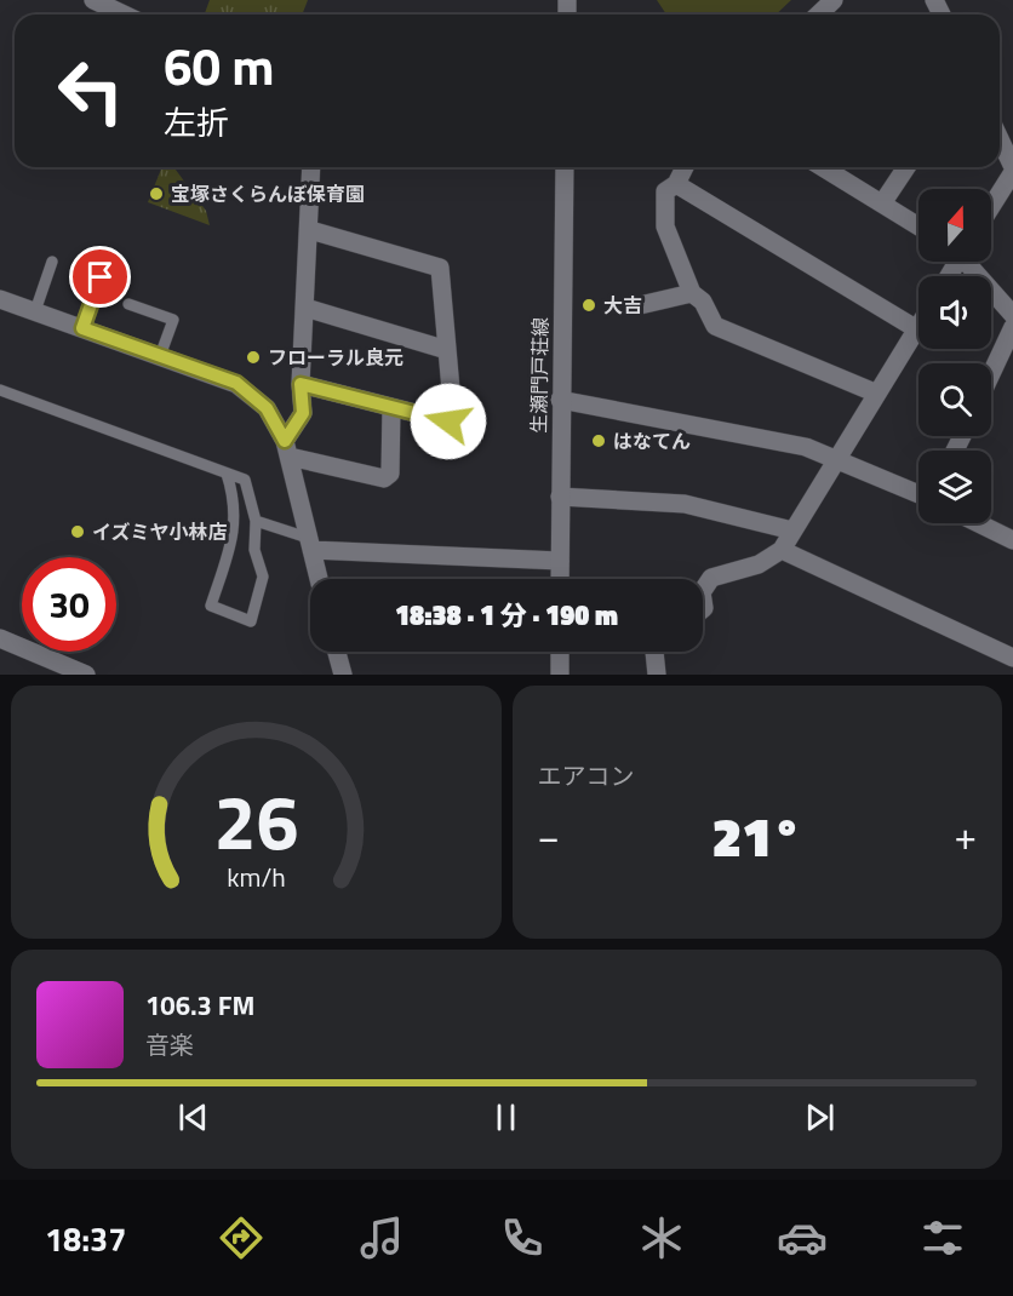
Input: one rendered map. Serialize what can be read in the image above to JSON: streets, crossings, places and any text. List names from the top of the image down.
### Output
{
  "streets": {
    "street": ["生瀬門戸荘線"]
  },
  "places": [
    "宝塚さくらんぼ保育園",
    "大吉",
    "フローラル良元",
    "はなてん",
    "イズミヤ小林店"
  ],
  "north": "top",
  "page": {
    "turn": ["60 m", "左折"],
    "limit": "30",
    "trip": "18:38 · 1 分 · 190 m",
    "tile": "エアコン",
    "heat": ["−", "21°", "+"],
    "song": ["106.3 FM", "音楽"],
    "tabs": "18:37",
    "gauge": ["26", "km/h"]
  }
}
